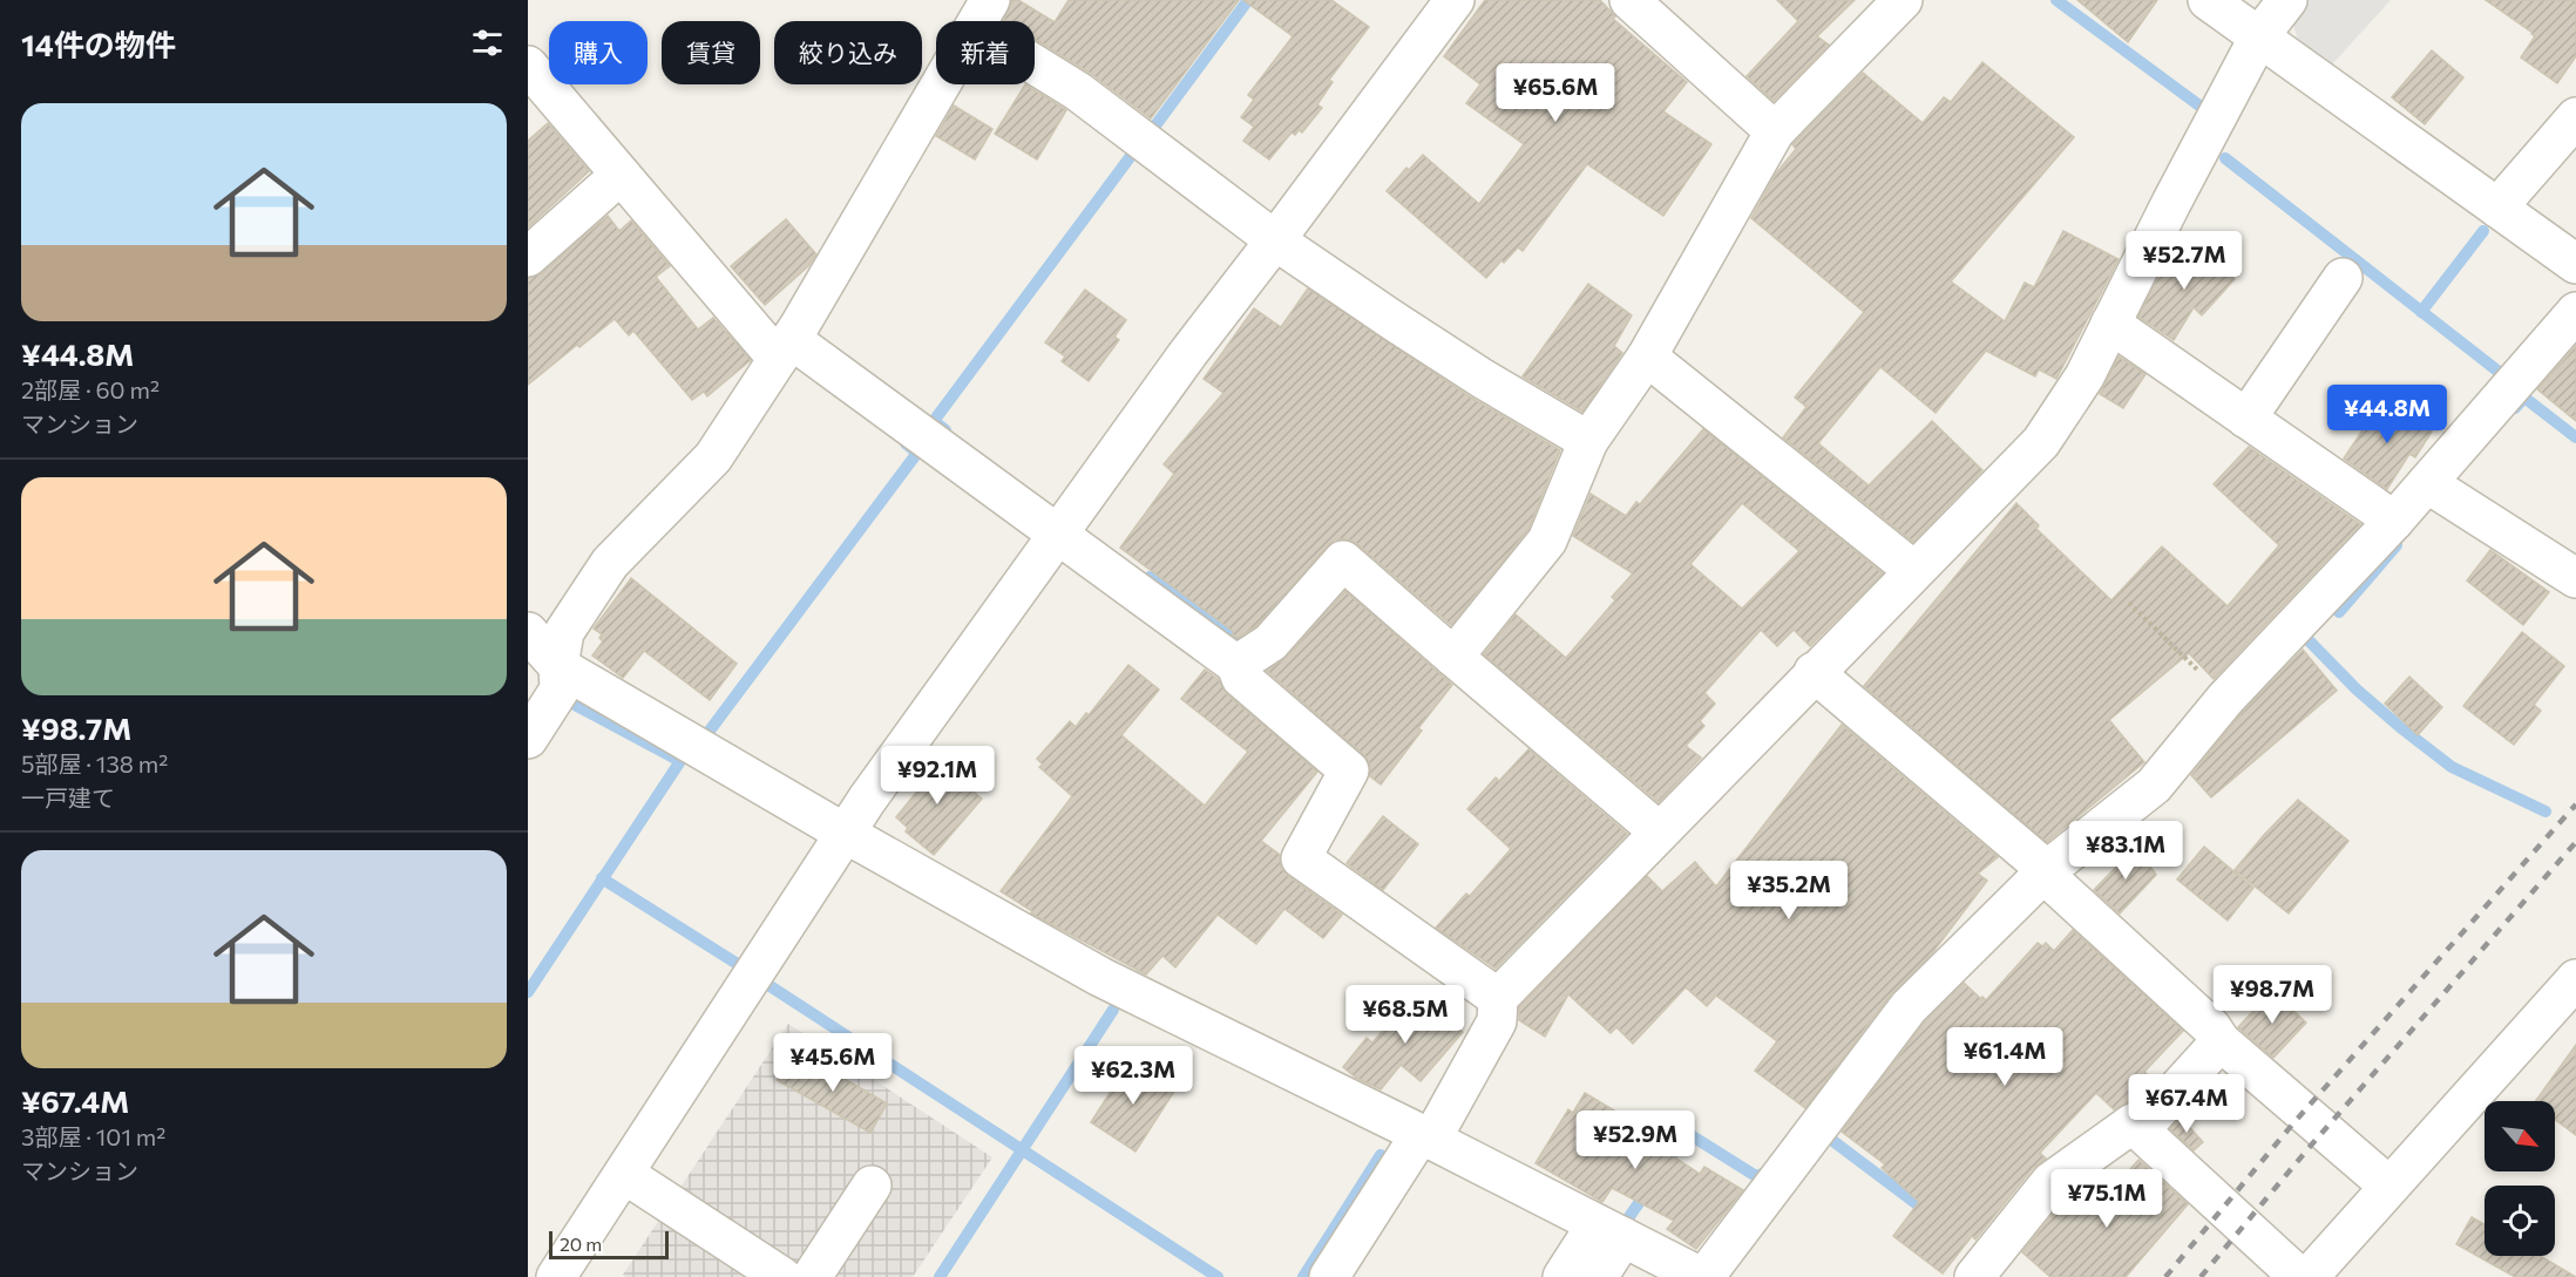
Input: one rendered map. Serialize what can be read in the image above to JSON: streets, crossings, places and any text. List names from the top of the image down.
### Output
{
  "scale_bar": "20 m",
  "north": "bottom right",
  "page": {
    "heading": "14件の物件",
    "chip": [
      "購入",
      "賃貸",
      "絞り込み",
      "新着"
    ],
    "price": [
      "¥65.6M",
      "¥52.7M",
      "¥44.8M",
      "¥92.1M",
      "¥83.1M",
      "¥35.2M",
      "¥98.7M",
      "¥68.5M",
      "¥61.4M",
      "¥45.6M",
      "¥62.3M",
      "¥67.4M",
      "¥52.9M",
      "¥75.1M"
    ],
    "list": [
      {
        "name": "¥44.8M",
        "note": "2部屋 · 60 m² · マンション"
      },
      {
        "name": "¥98.7M",
        "note": "5部屋 · 138 m² · 一戸建て"
      },
      {
        "name": "¥67.4M",
        "note": "3部屋 · 101 m² · マンション"
      }
    ],
    "scale": "20 m"
  }
}
